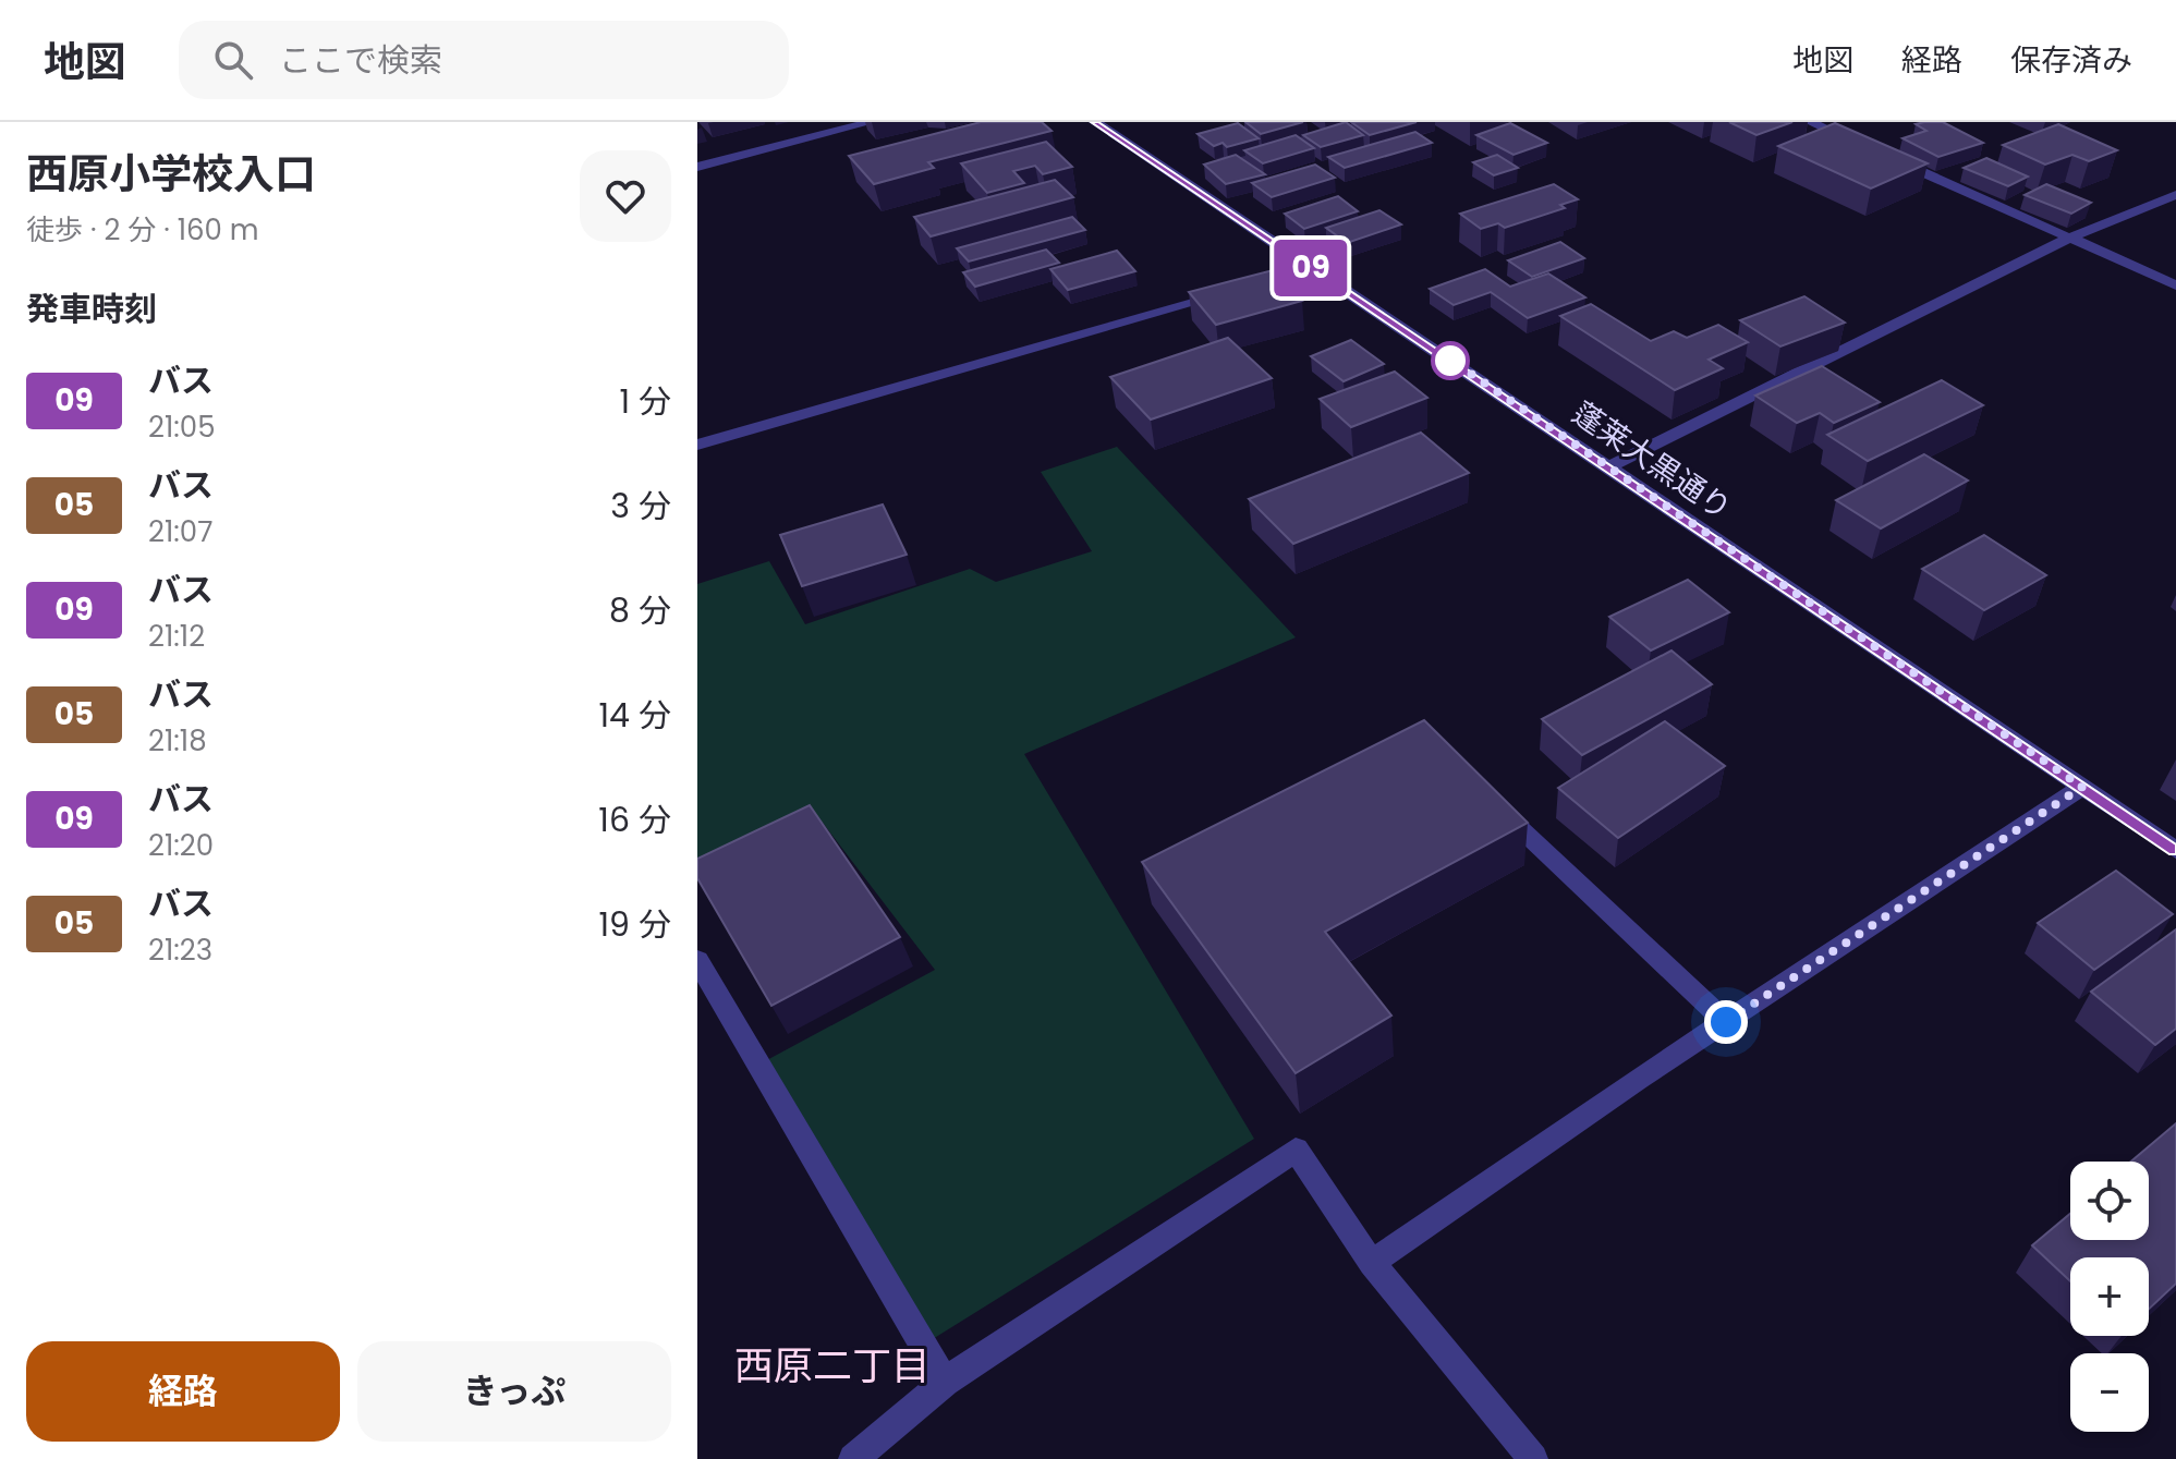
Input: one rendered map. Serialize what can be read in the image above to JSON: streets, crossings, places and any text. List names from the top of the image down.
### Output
{
  "streets": {
    "street": ["蓬莱大黒通り"]
  },
  "districts": ["西原二丁目"],
  "lines": ["bus line 09"],
  "page": {
    "header": "地図",
    "search": "ここで検索",
    "nav": ["地図", "経路", "保存済み"],
    "heading": [
      ["西原小学校入口", "徒歩 · 2 分 · 160 m"],
      "発車時刻"
    ],
    "on_map": "09",
    "list": [
      {
        "mark": "09",
        "name": "バス",
        "note": "21:05",
        "value": "1 分"
      },
      {
        "mark": "05",
        "name": "バス",
        "note": "21:07",
        "value": "3 分"
      },
      {
        "mark": "09",
        "name": "バス",
        "note": "21:12",
        "value": "8 分"
      },
      {
        "mark": "05",
        "name": "バス",
        "note": "21:18",
        "value": "14 分"
      },
      {
        "mark": "09",
        "name": "バス",
        "note": "21:20",
        "value": "16 分"
      },
      {
        "mark": "05",
        "name": "バス",
        "note": "21:23",
        "value": "19 分"
      }
    ],
    "map_buttons": ["+", "−"],
    "buttons": ["経路", "きっぷ"]
  }
}
